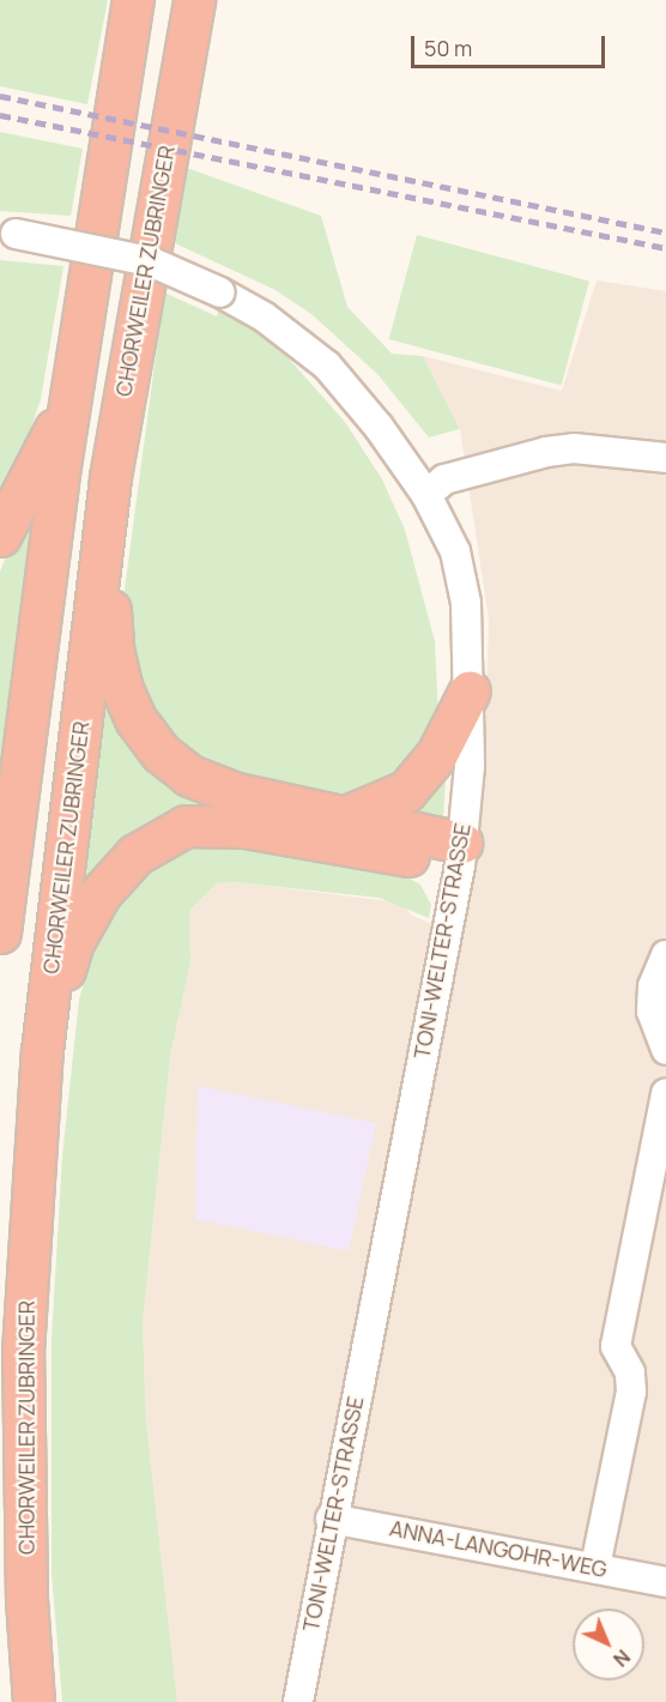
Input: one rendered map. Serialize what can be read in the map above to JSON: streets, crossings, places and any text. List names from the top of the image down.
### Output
{
  "streets": {
    "highway": ["CHORWEILER ZUBRINGER"],
    "street": ["TONI-WELTER-STRASSE", "ANNA-LANGOHR-WEG"]
  },
  "crossings": [
    ["TONI-WELTER-STRASSE", "ANNA-LANGOHR-WEG"]
  ],
  "scale_bar": "50 m",
  "north": "bottom right"
}
